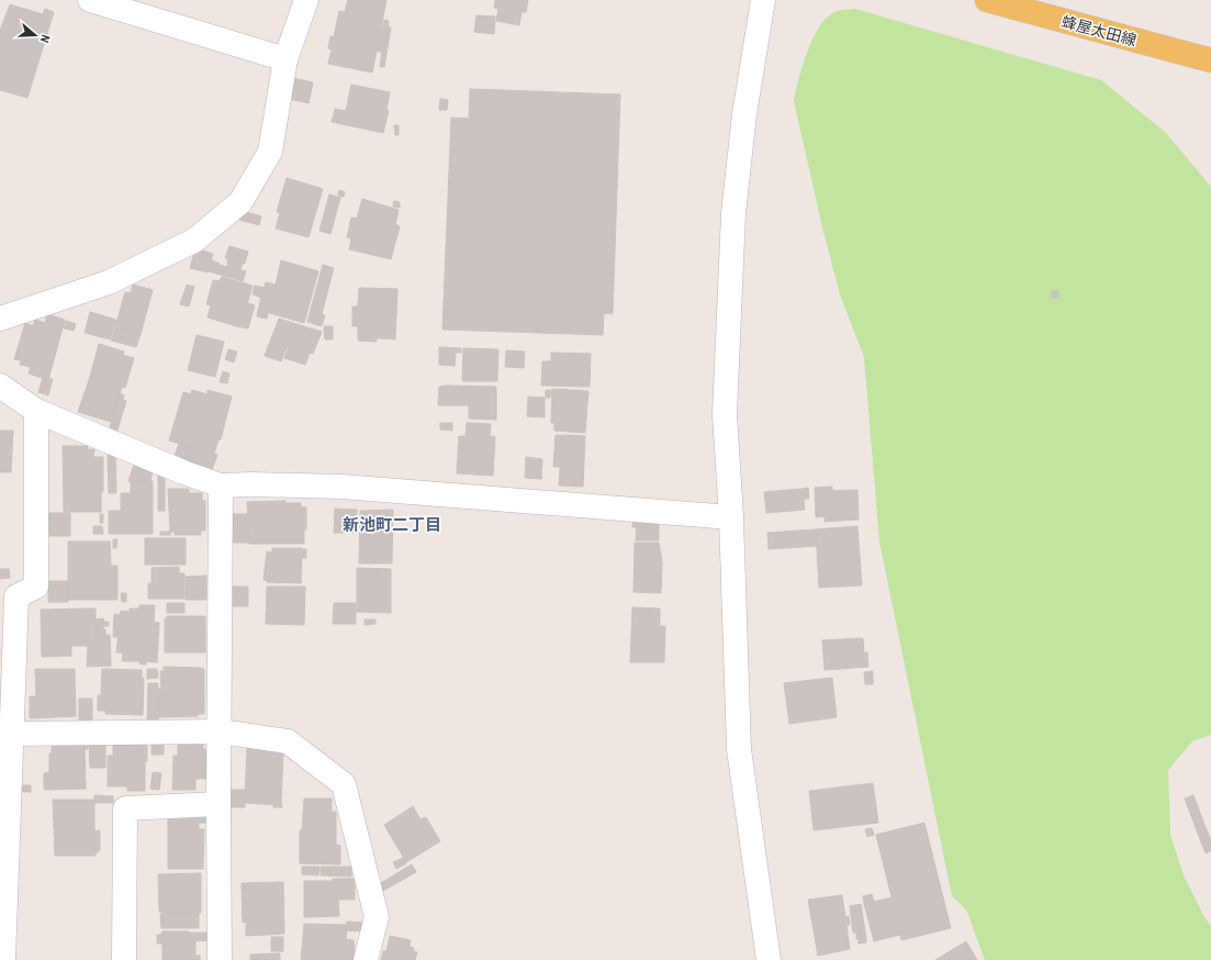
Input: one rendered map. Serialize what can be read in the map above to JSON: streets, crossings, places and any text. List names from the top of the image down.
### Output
{
  "streets": {
    "main road": ["蜂屋太田線"]
  },
  "districts": ["新池町二丁目"],
  "north": "right"
}
